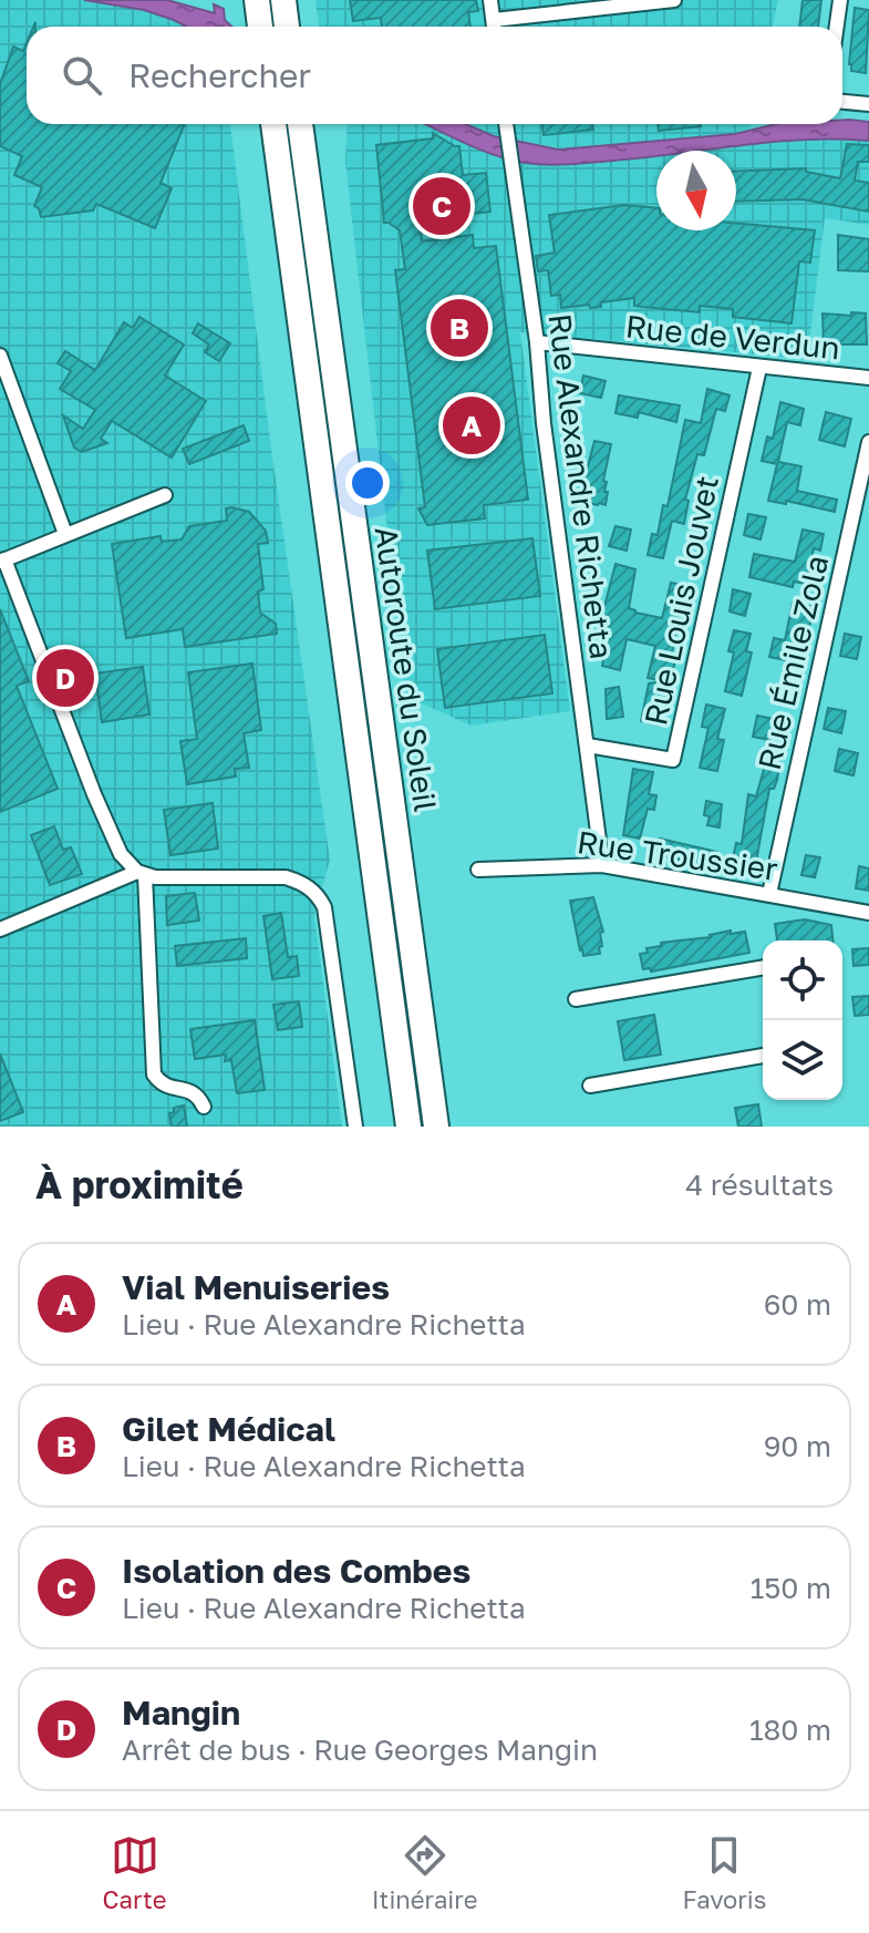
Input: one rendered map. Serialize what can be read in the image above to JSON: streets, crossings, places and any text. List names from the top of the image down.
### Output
{
  "streets": {
    "highway": ["Autoroute du Soleil"],
    "street": [
      "Rue de Verdun",
      "Rue Alexandre Richetta",
      "Rue Louis Jouvet",
      "Rue Émile Zola",
      "Rue Troussier"
    ]
  },
  "crossings": [
    ["Rue de Verdun", "Rue Alexandre Richetta"],
    ["Rue de Verdun", "Rue Louis Jouvet"],
    ["Rue Alexandre Richetta", "Rue Louis Jouvet"],
    ["Rue Alexandre Richetta", "Rue Troussier"],
    ["Rue Émile Zola", "Rue Troussier"]
  ],
  "north": "bottom",
  "page": {
    "search": "Rechercher",
    "pins": [
      "C",
      "B",
      "A",
      "D"
    ],
    "heading": ["À proximité", "4 résultats"],
    "list": [
      {
        "mark": "A",
        "name": "Vial Menuiseries",
        "note": "Lieu · Rue Alexandre Richetta",
        "value": "60 m"
      },
      {
        "mark": "B",
        "name": "Gilet Médical",
        "note": "Lieu · Rue Alexandre Richetta",
        "value": "90 m"
      },
      {
        "mark": "C",
        "name": "Isolation des Combes",
        "note": "Lieu · Rue Alexandre Richetta",
        "value": "150 m"
      },
      {
        "mark": "D",
        "name": "Mangin",
        "note": "Arrêt de bus · Rue Georges Mangin",
        "value": "180 m"
      }
    ],
    "nav": ["Carte", "Itinéraire", "Favoris"]
  }
}
